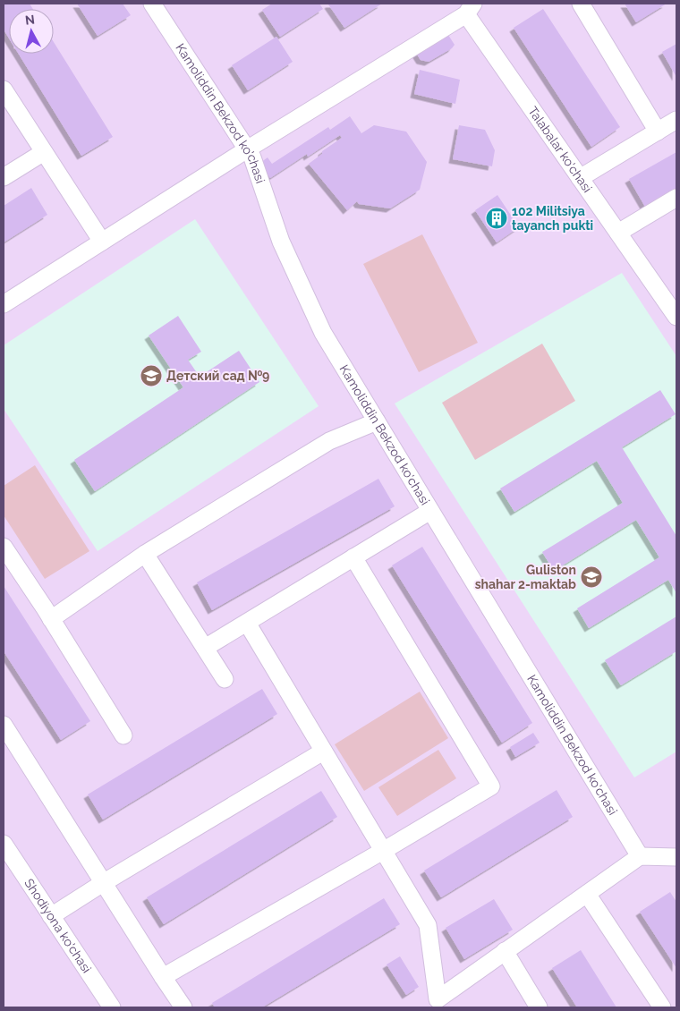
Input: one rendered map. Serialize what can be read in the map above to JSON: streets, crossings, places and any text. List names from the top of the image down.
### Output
{
  "streets": {
    "street": ["Kamoliddin Bekzod ko'chasi", "Talabalar ko'chasi", "Shodiyona ko'chasi"]
  },
  "places": {
    "building": ["102 Militsiya tayanch pukti"],
    "school or university": ["Детский сад №9", "Guliston shahar 2-maktab"]
  },
  "north": "top"
}
